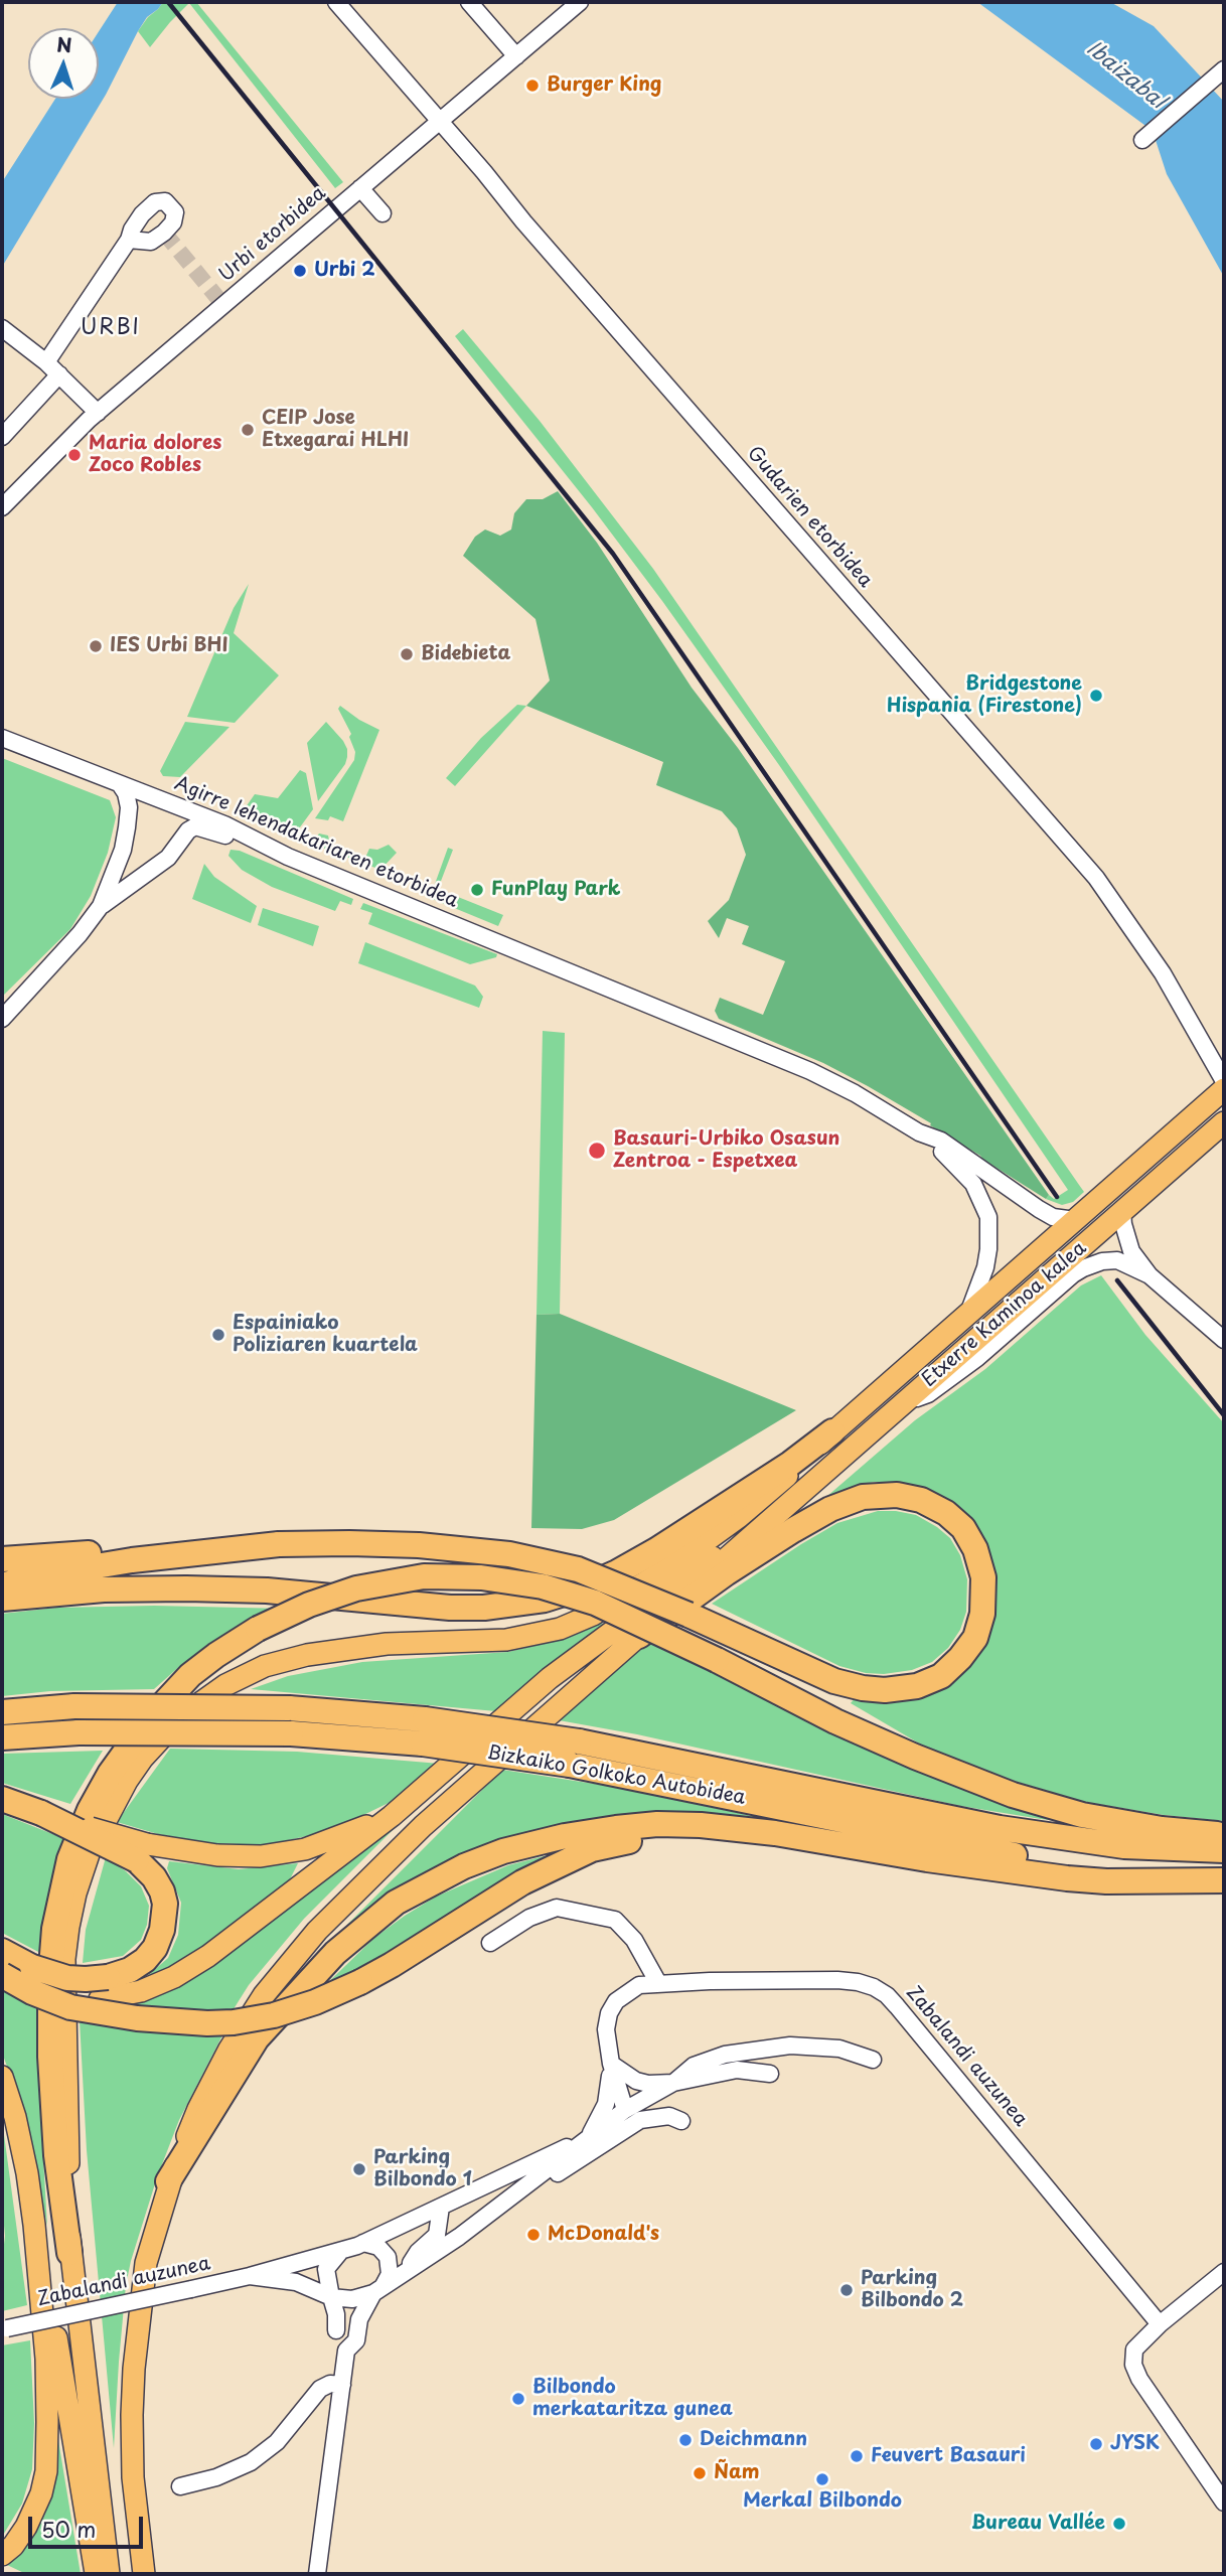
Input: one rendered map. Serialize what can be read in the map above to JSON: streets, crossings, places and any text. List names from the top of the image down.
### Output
{
  "streets": {
    "highway": ["Bizkaiko Golkoko Autobidea"],
    "main road": ["Etxerre Kaminoa kalea"],
    "street": [
      "Urbi etorbidea",
      "Gudarien etorbidea",
      "Agirre lehendakariaren etorbidea",
      "Zabalandi auzunea"
    ]
  },
  "crossings": [
    ["Urbi etorbidea", "Gudarien etorbidea"],
    ["Agirre lehendakariaren etorbidea", "Etxerre Kaminoa kalea"]
  ],
  "districts": ["URBI"],
  "water": ["Ibaizabal"],
  "places": [
    "Burger King",
    "Urbi 2",
    "CEIP Jose Etxegarai HLHI",
    "Maria dolores Zoco Robles",
    "IES Urbi BHI",
    "Bidebieta",
    "Bridgestone Hispania (Firestone)",
    "FunPlay Park",
    "Basauri-Urbiko Osasun Zentroa - Espetxea",
    "Espainiako Poliziaren kuartela",
    "Parking Bilbondo 1",
    "McDonald's",
    "Parking Bilbondo 2",
    "Bilbondo merkataritza gunea",
    "Deichmann",
    "JYSK",
    "Feuvert Basauri",
    "Ñam",
    "Merkal Bilbondo",
    "Bureau Vallée"
  ],
  "scale_bar": "50 m",
  "north": "top"
}
